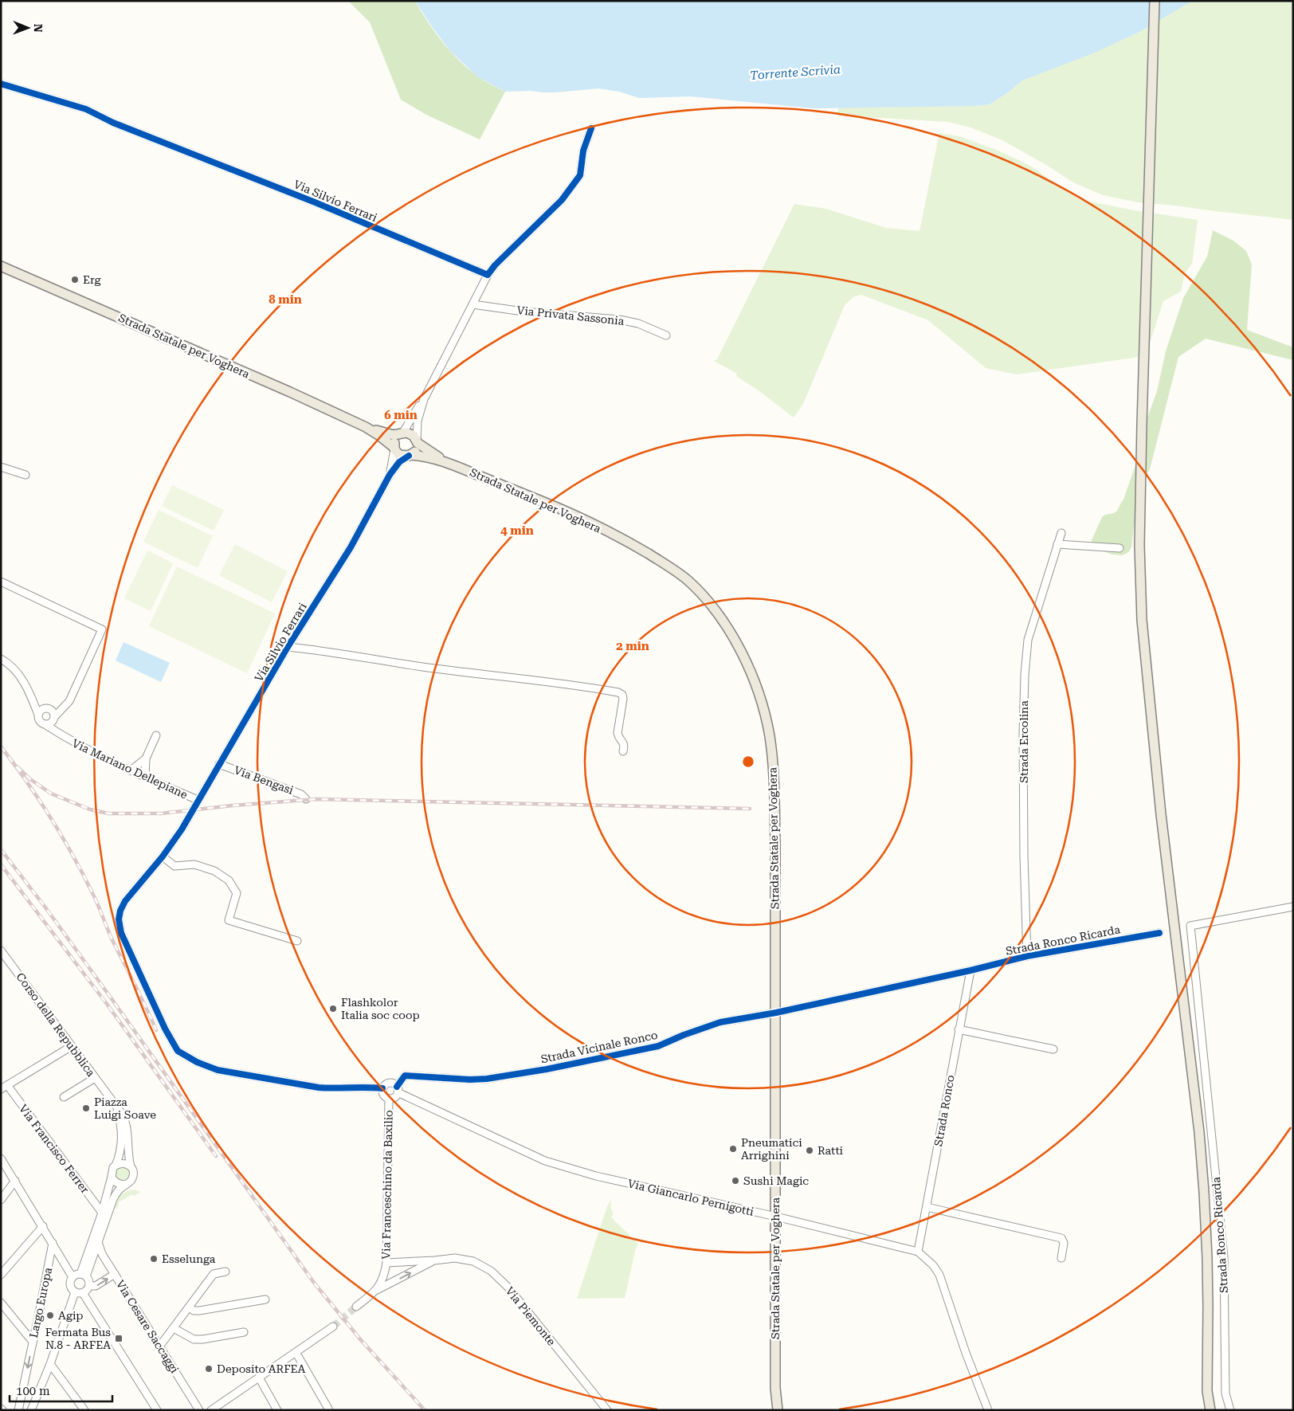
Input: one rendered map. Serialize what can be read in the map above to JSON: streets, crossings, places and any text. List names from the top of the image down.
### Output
{
  "streets": {
    "main road": ["Strada Statale per Voghera"],
    "street": [
      "Via Silvio Ferrari",
      "Via Privata Sassonia",
      "Strada Ercolina",
      "Via Mariano Dellepiane",
      "Via Bengasi",
      "Strada Ronco Ricarda",
      "Corso della Repubblica",
      "Strada Vicinale Ronco",
      "Strada Ronco",
      "Via Francisco Ferrer",
      "Via Franceschino da Baxilio",
      "Via Giancarlo Pernigotti",
      "Largo Europa",
      "Via Piemonte",
      "Via Cesare Saccaggi"
    ]
  },
  "crossings": [
    ["Via Silvio Ferrari", "Strada Statale per Voghera"],
    ["Via Silvio Ferrari", "Via Mariano Dellepiane"],
    ["Via Silvio Ferrari", "Via Bengasi"],
    ["Via Silvio Ferrari", "Strada Vicinale Ronco"],
    ["Via Silvio Ferrari", "Via Franceschino da Baxilio"],
    ["Via Silvio Ferrari", "Via Giancarlo Pernigotti"],
    ["Strada Statale per Voghera", "Strada Vicinale Ronco"],
    ["Strada Statale per Voghera", "Via Giancarlo Pernigotti"],
    ["Strada Ercolina", "Strada Ronco Ricarda"],
    ["Strada Ronco Ricarda", "Strada Vicinale Ronco"],
    ["Strada Ronco Ricarda", "Strada Ronco"],
    ["Strada Vicinale Ronco", "Strada Ronco"],
    ["Strada Vicinale Ronco", "Via Franceschino da Baxilio"],
    ["Strada Vicinale Ronco", "Via Giancarlo Pernigotti"],
    ["Strada Ronco", "Via Giancarlo Pernigotti"],
    ["Via Franceschino da Baxilio", "Via Giancarlo Pernigotti"],
    ["Via Franceschino da Baxilio", "Via Piemonte"]
  ],
  "water": ["Torrente Scrivia"],
  "places": {
    "other": [
      "Erg",
      "Flashkolor Italia soc coop",
      "Piazza Luigi Soave",
      "Pneumatici Arrighini",
      "Ratti",
      "Sushi Magic",
      "Esselunga",
      "Agip",
      "Deposito ARFEA"
    ],
    "transit": ["Fermata Bus N.8 - ARFEA"]
  },
  "scale_bar": "100 m",
  "north": "right",
  "rings": [
    "8 min",
    "6 min",
    "4 min",
    "2 min"
  ]
}
